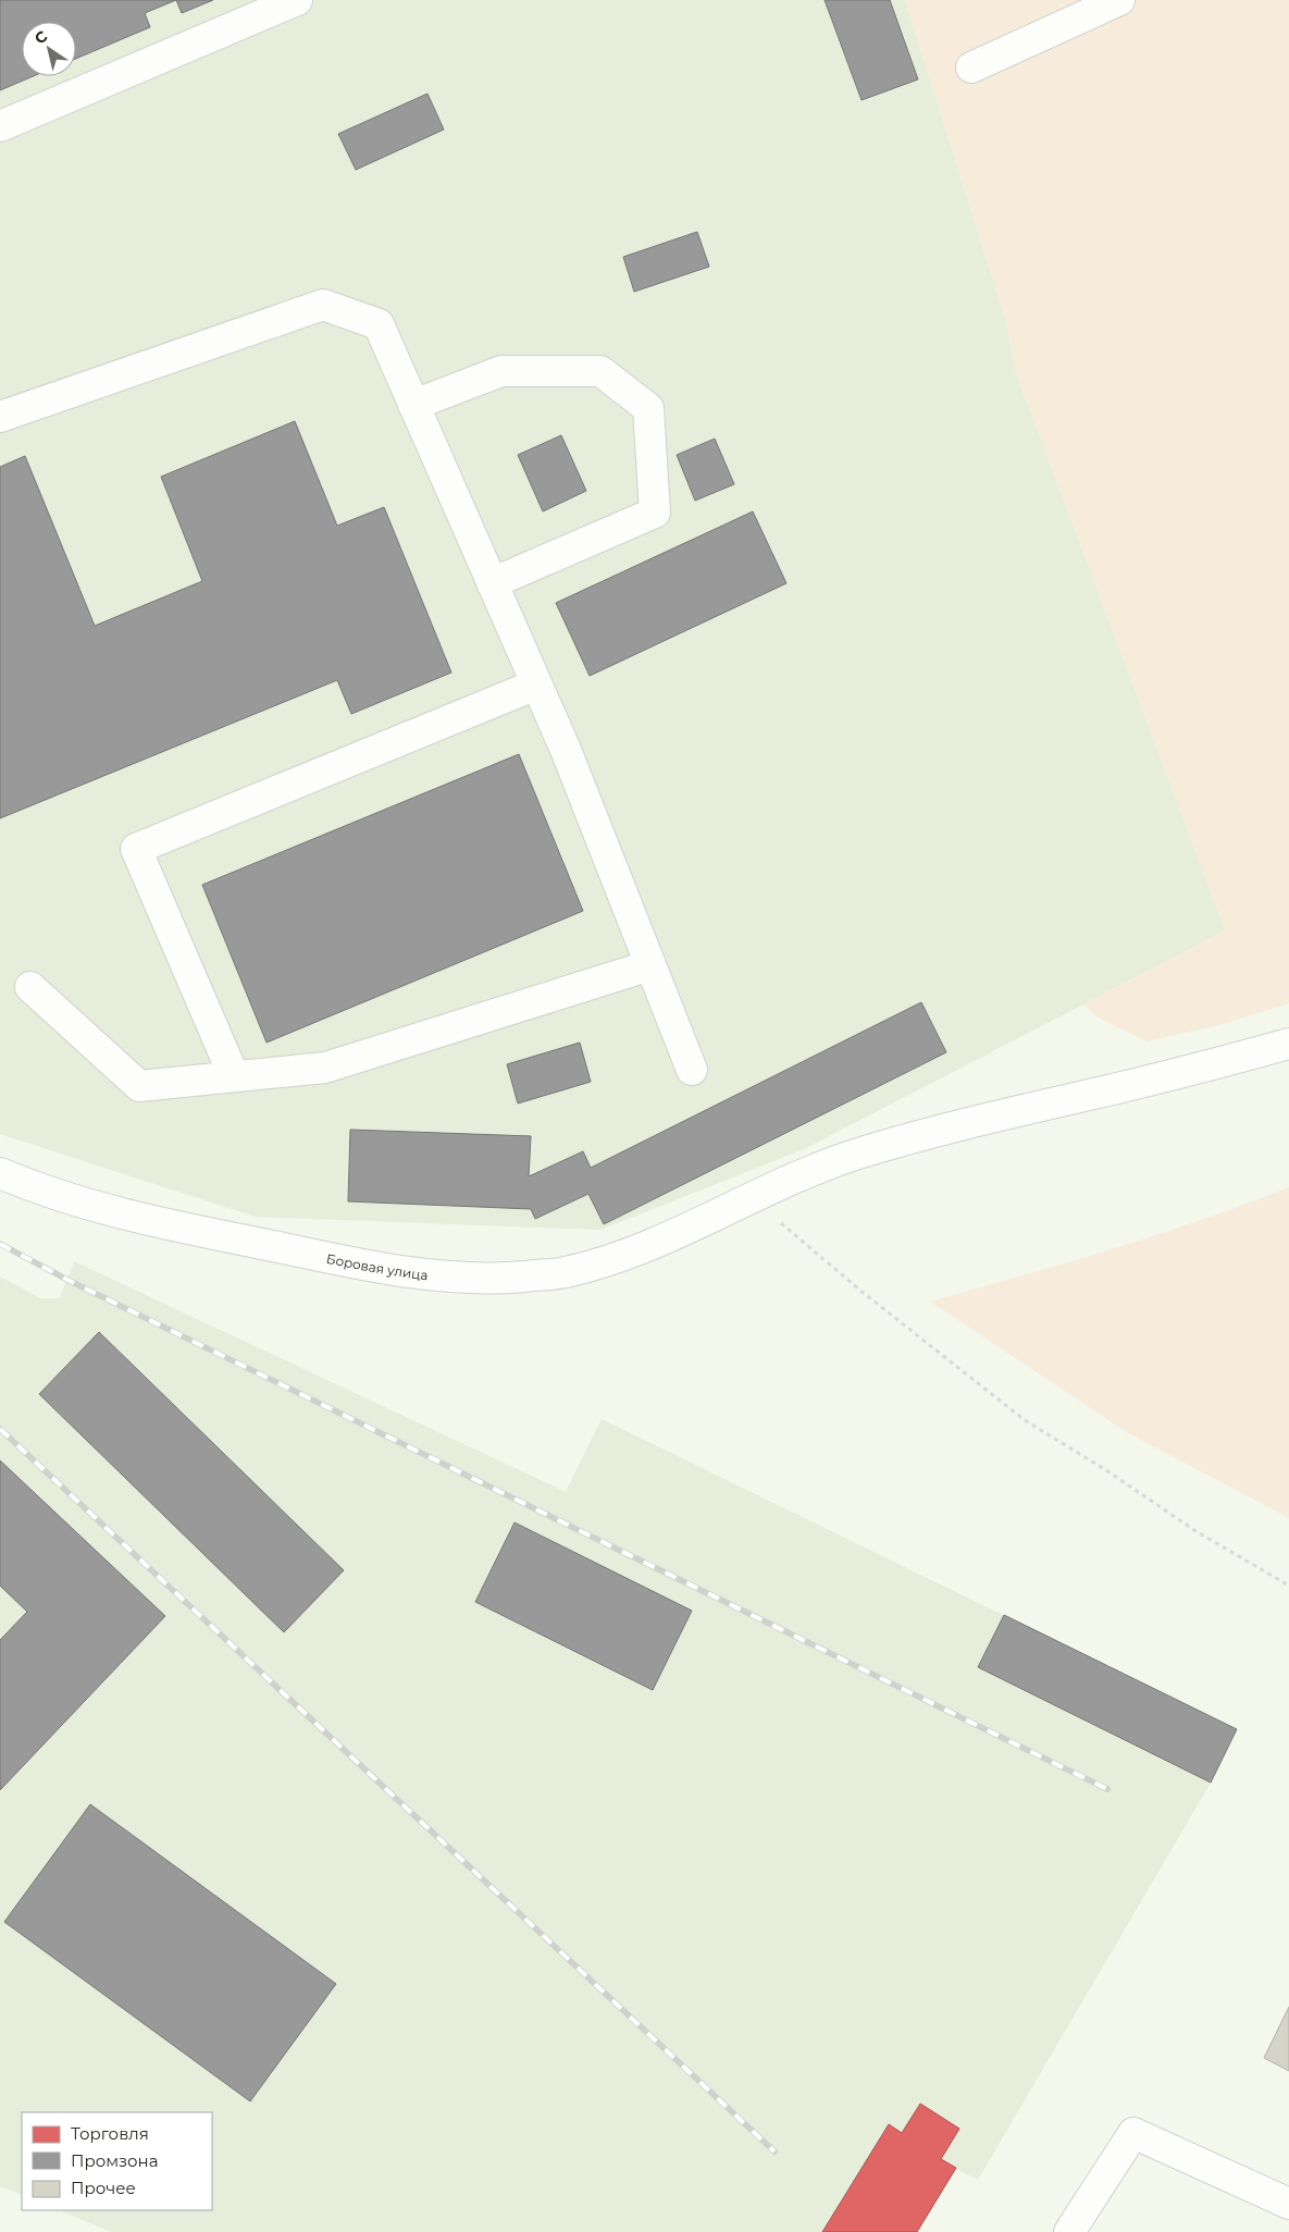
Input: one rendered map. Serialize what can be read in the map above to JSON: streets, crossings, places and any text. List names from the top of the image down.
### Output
{
  "streets": {
    "street": ["Боровая улица"]
  },
  "legend": ["Торговля", "Промзона", "Прочее"],
  "north": "top left"
}
